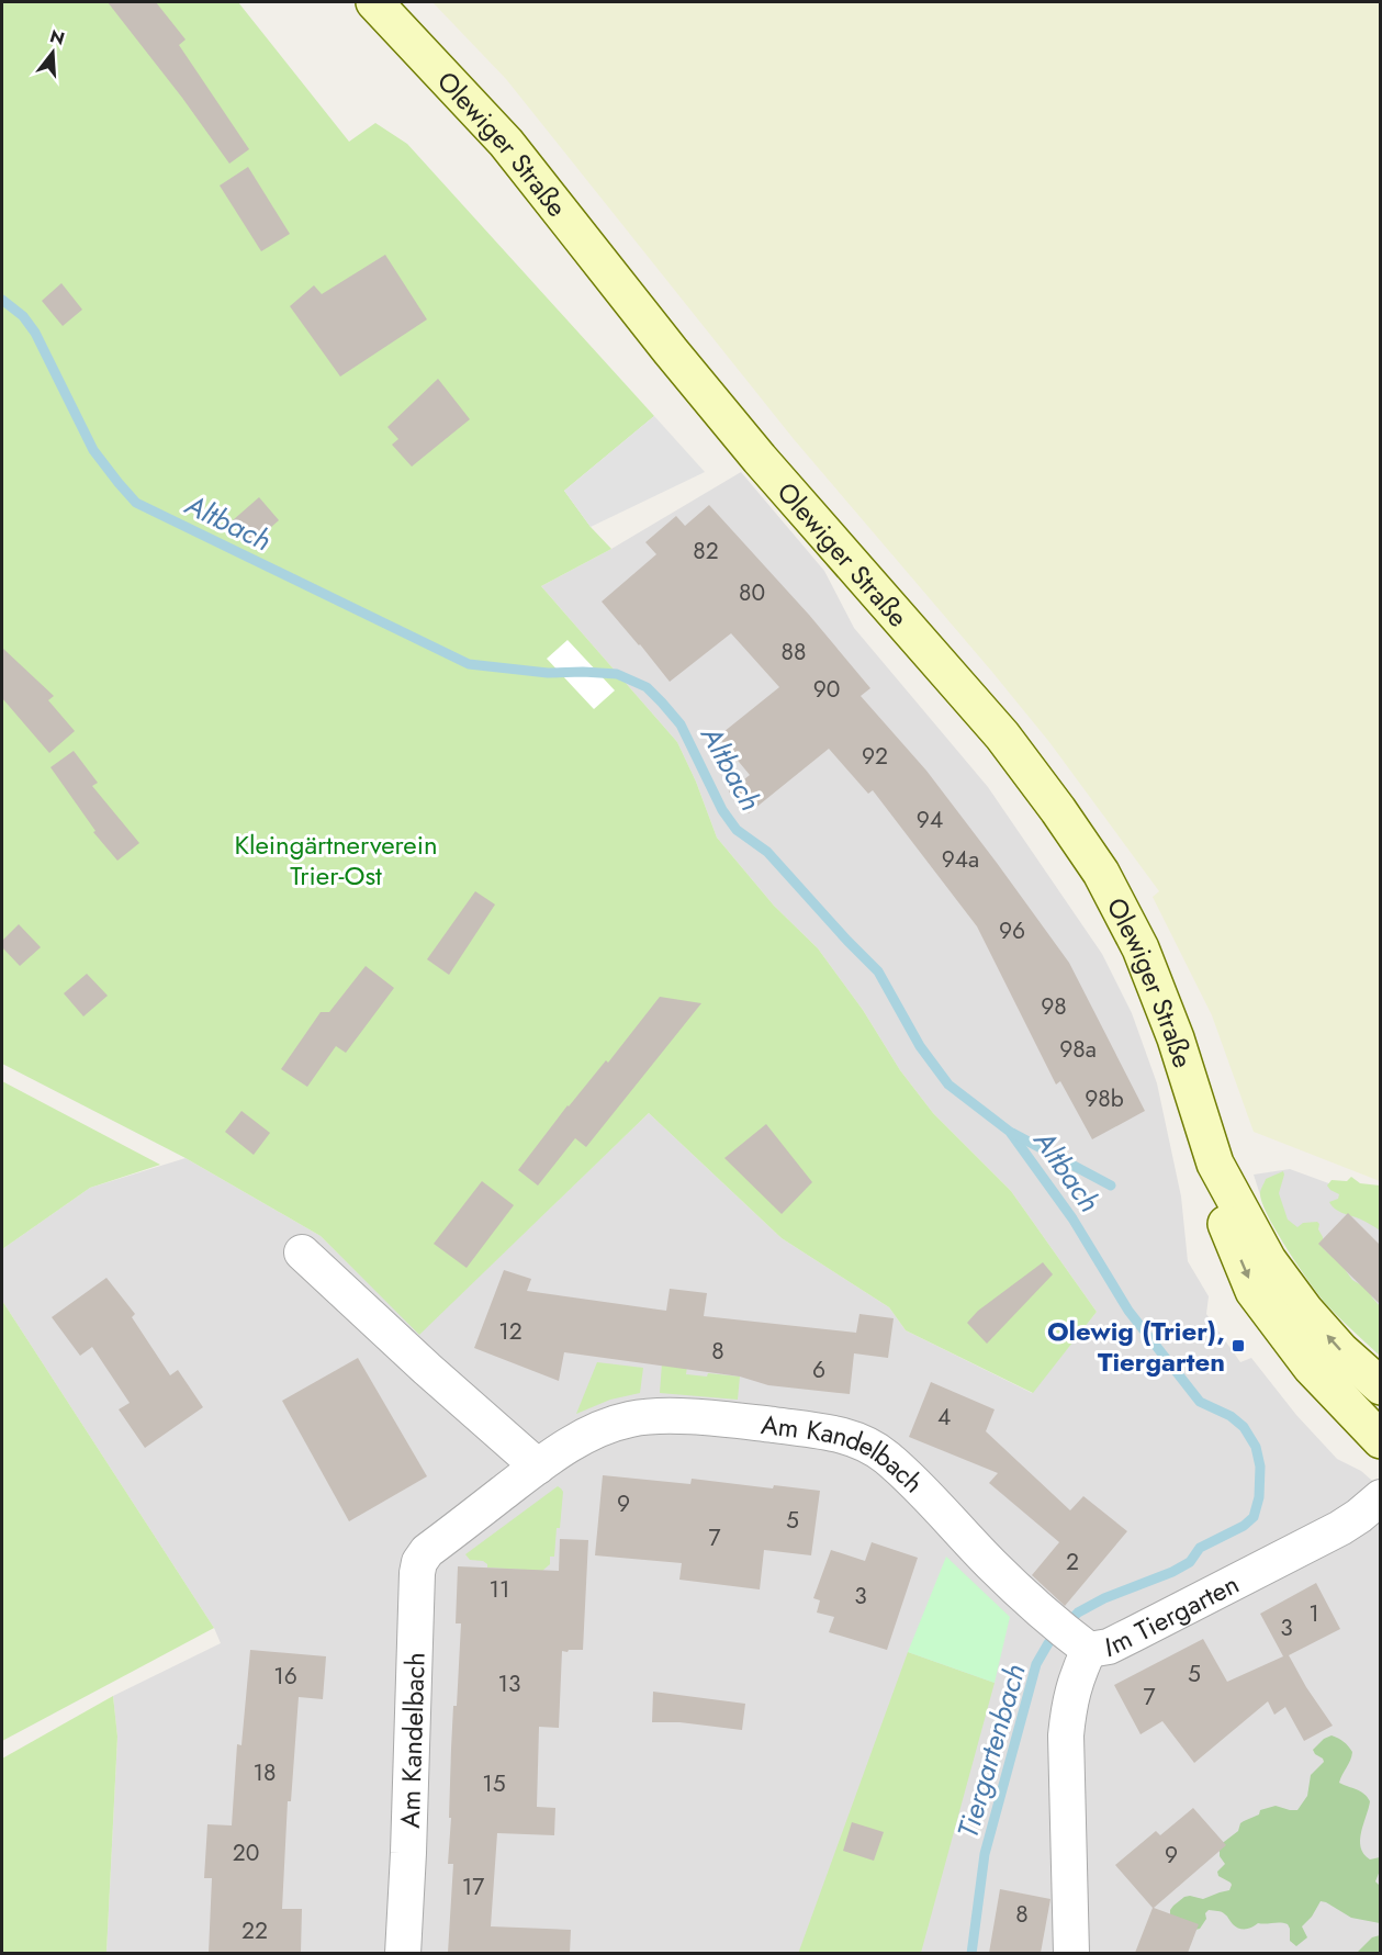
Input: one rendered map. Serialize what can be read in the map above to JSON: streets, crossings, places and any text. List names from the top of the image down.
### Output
{
  "streets": {
    "main road": ["Olewiger Straße"],
    "street": ["Am Kandelbach", "Im Tiergarten"]
  },
  "crossings": [
    ["Am Kandelbach", "Im Tiergarten"]
  ],
  "water": ["Altbach", "Tiergartenbach"],
  "parks": ["Kleingärtnerverein Trier-Ost"],
  "places": {
    "transit": ["Olewig (Trier), Tiergarten"]
  },
  "house_numbers": [
    "82",
    "80",
    "88",
    "90",
    "92",
    "94",
    "94a",
    "96",
    "98",
    "98a",
    "98b",
    "12",
    "8",
    "6",
    "4",
    "9",
    "5",
    "7",
    "2",
    "11",
    "3",
    "1",
    "3",
    "5",
    "16",
    "13",
    "7",
    "18",
    "15",
    "20",
    "9",
    "17",
    "8",
    "22"
  ],
  "north": "top"
}
